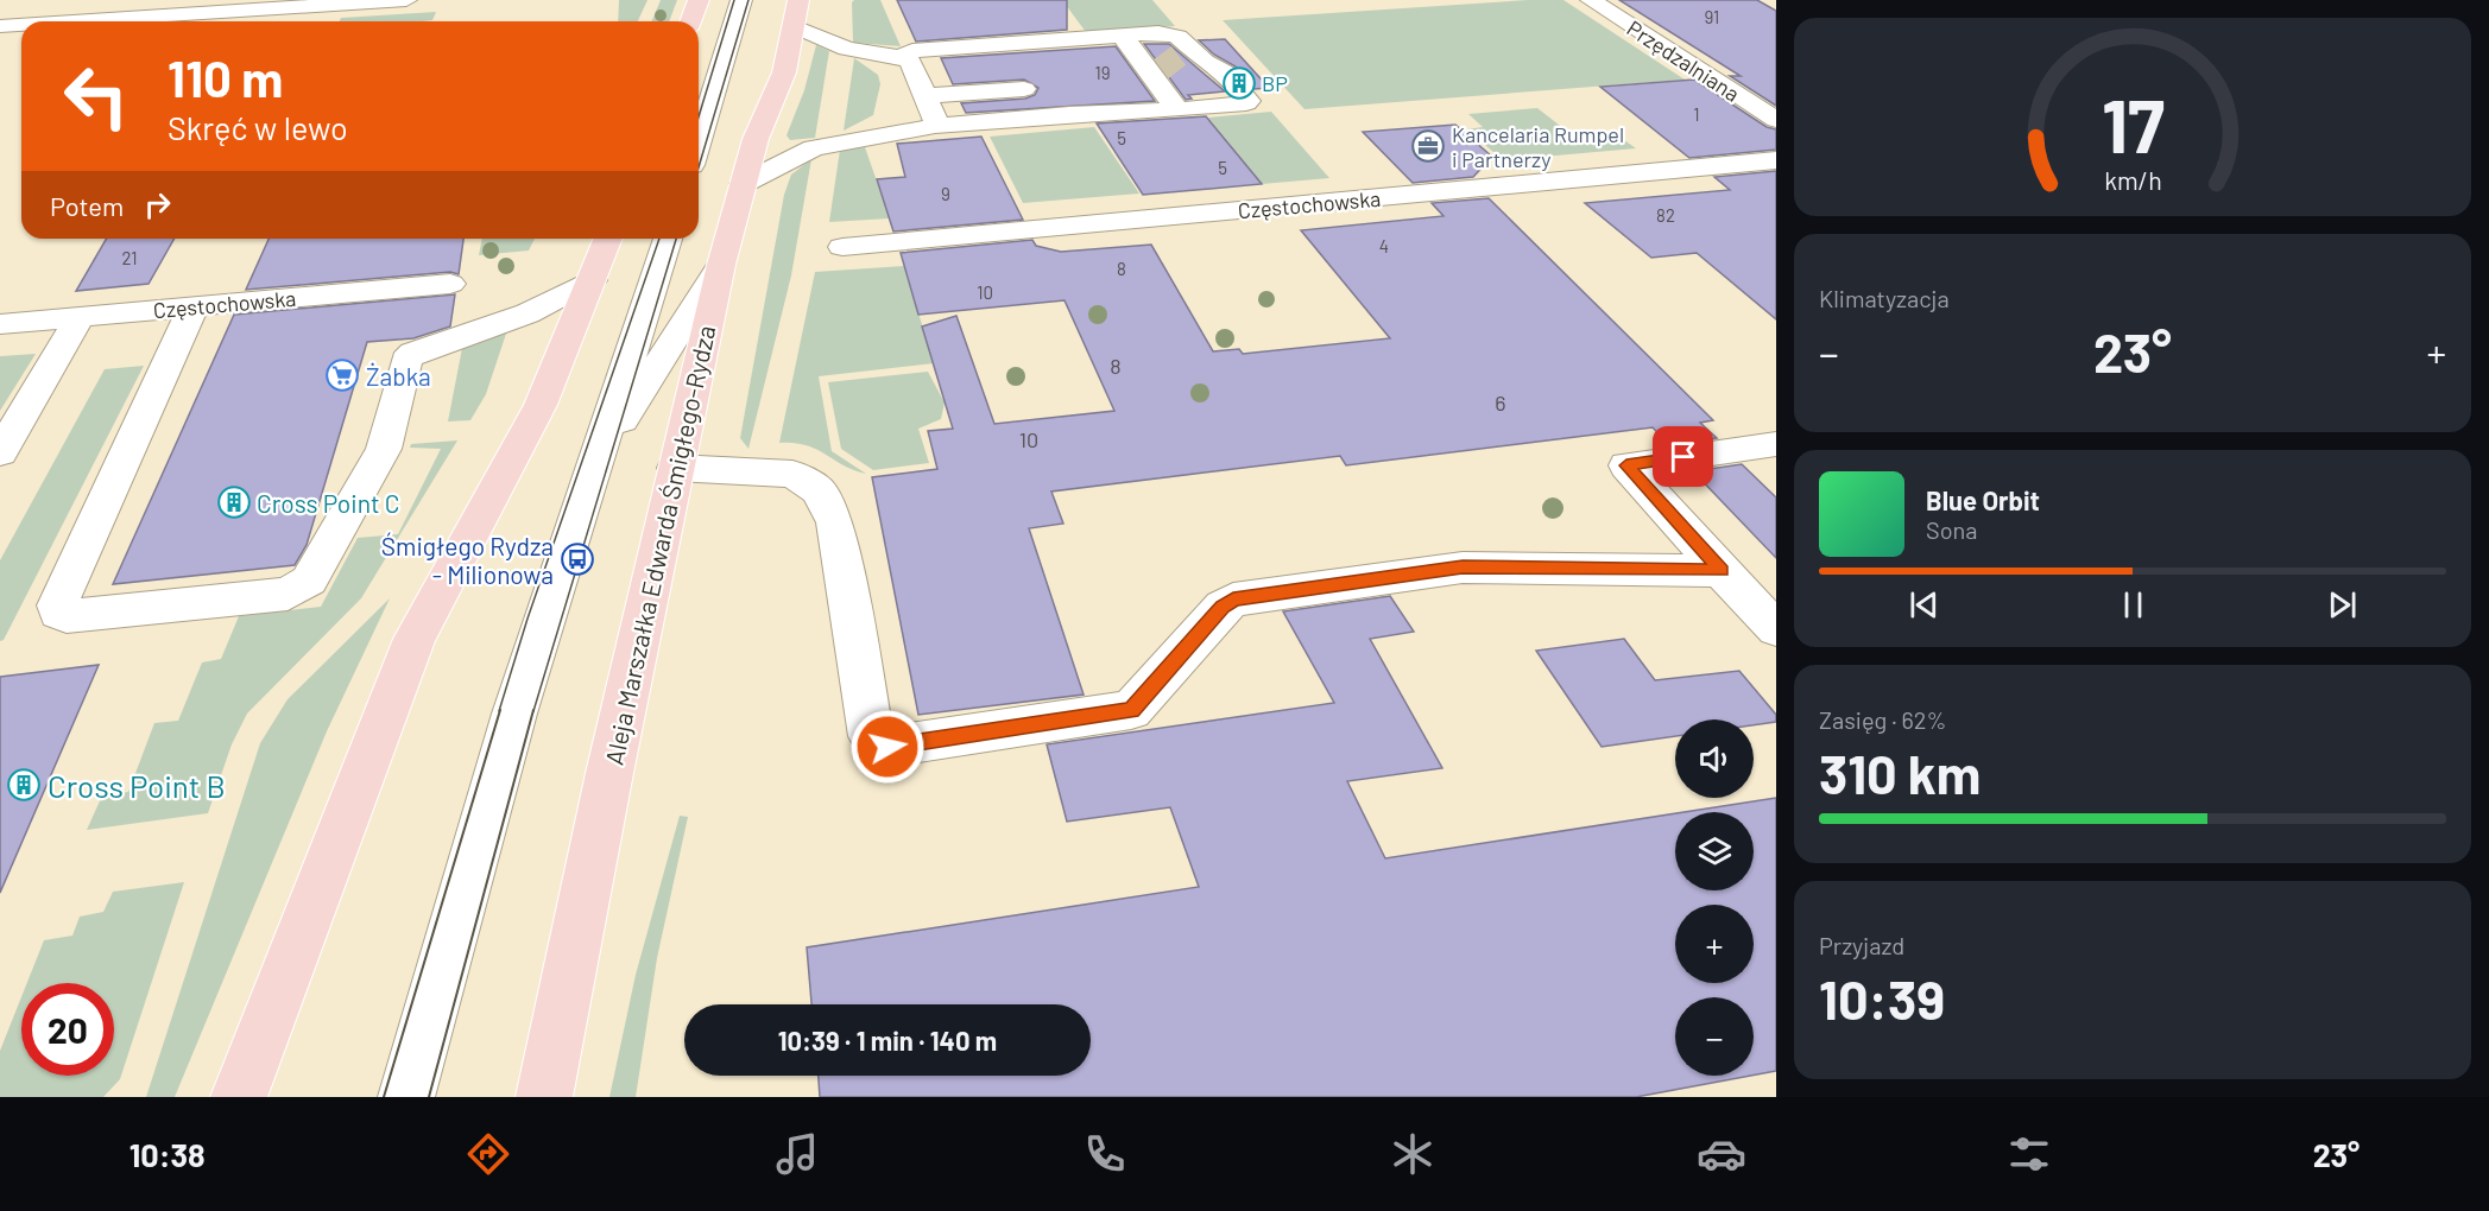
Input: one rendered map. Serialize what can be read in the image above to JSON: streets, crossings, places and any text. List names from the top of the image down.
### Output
{
  "streets": {
    "main road": ["Aleja Marszałka Edwarda Śmigłego-Rydza"],
    "street": ["Przędzalniana", "Częstochowska"]
  },
  "places": {
    "building": ["BP", "Cross Point C", "Cross Point B"],
    "office": ["Kancelaria Rumpel i Partnerzy"],
    "supermarket": ["Żabka"],
    "bus stop": ["Śmigłego Rydza - Milionowa"]
  },
  "house_numbers": [
    "91",
    "19",
    "1",
    "5",
    "5",
    "9",
    "82",
    "4",
    "21",
    "8",
    "10",
    "8",
    "6",
    "10"
  ],
  "page": {
    "turn": ["110 m", "Skręć w lewo"],
    "then": "Potem",
    "tile": [
      "Klimatyzacja",
      ["Zasięg · 62%", "310 km"],
      ["Przyjazd", "10:39"]
    ],
    "heat": ["−", "23°", "+"],
    "song": ["Blue Orbit", "Sona"],
    "map_buttons": ["+", "−"],
    "limit": "20",
    "trip": "10:39 · 1 min · 140 m",
    "tabs": ["10:38", "23°"],
    "gauge": ["17", "km/h"]
  }
}
